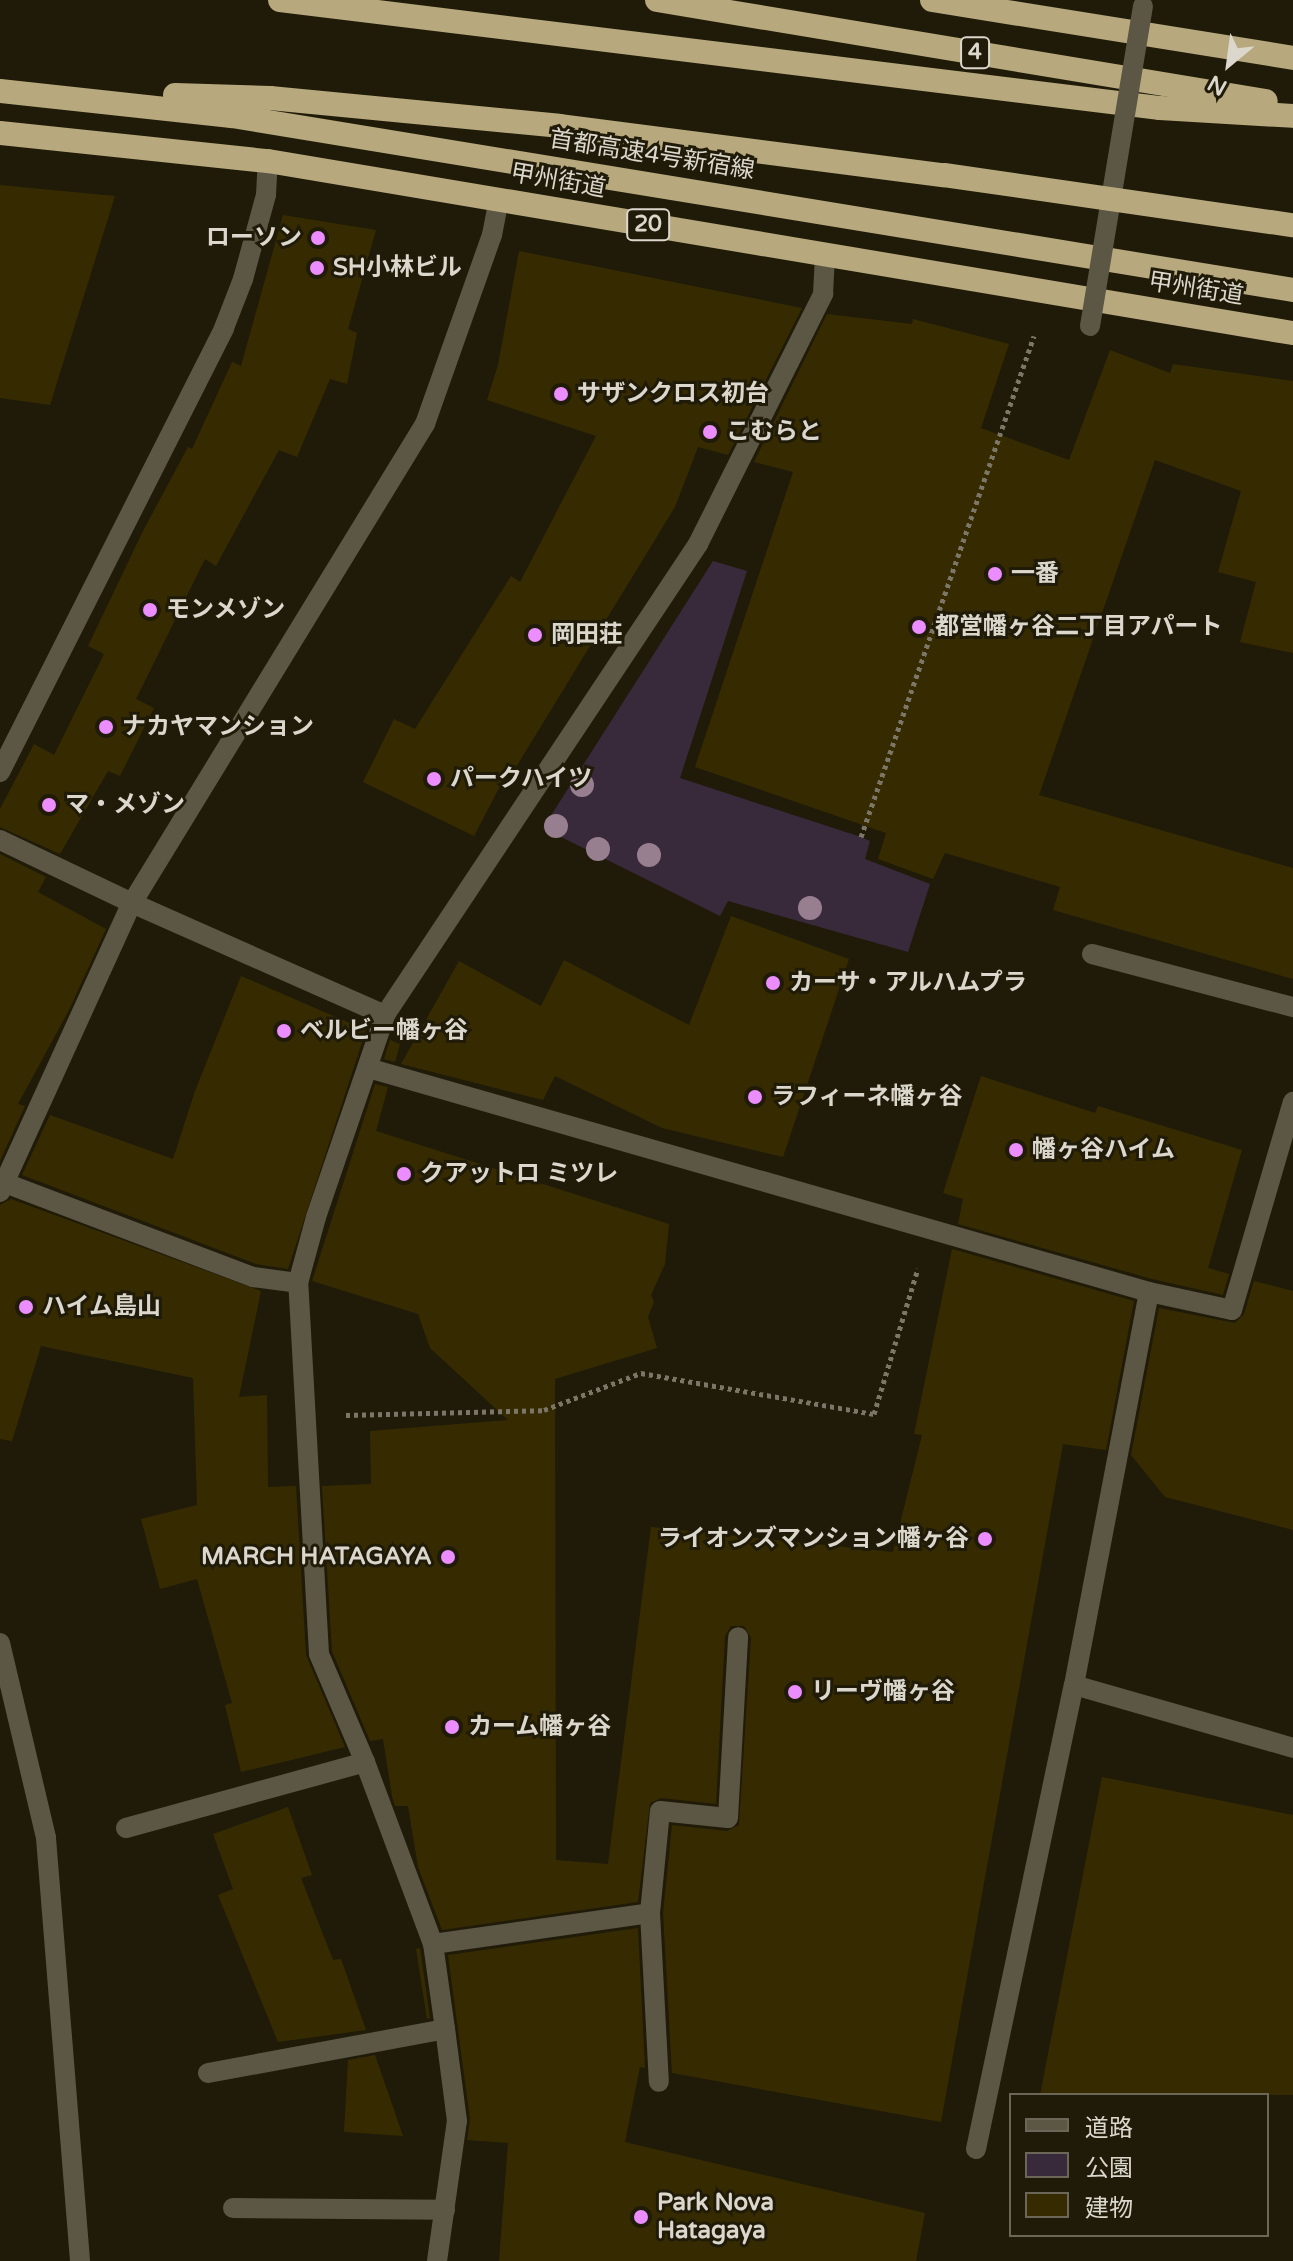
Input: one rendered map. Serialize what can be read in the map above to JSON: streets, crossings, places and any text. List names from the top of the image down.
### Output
{
  "streets": {
    "highway": [
      "4",
      "首都高速4号新宿線",
      "甲州街道",
      "20"
    ]
  },
  "places": [
    "ローソン",
    "SH小林ビル",
    "サザンクロス初台",
    "こむらと",
    "一番",
    "モンメゾン",
    "都営幡ヶ谷二丁目アパート",
    "岡田荘",
    "ナカヤマンション",
    "パークハイツ",
    "マ・メゾン",
    "カーサ・アルハムプラ",
    "ベルビー幡ヶ谷",
    "ラフィーネ幡ヶ谷",
    "幡ヶ谷ハイム",
    "クアットロ ミツレ",
    "ハイム島山",
    "ライオンズマンション幡ヶ谷",
    "MARCH HATAGAYA",
    "リーヴ幡ヶ谷",
    "カーム幡ヶ谷",
    "Park Nova Hatagaya"
  ],
  "legend": ["道路", "公園", "建物"],
  "north": "bottom left"
}
